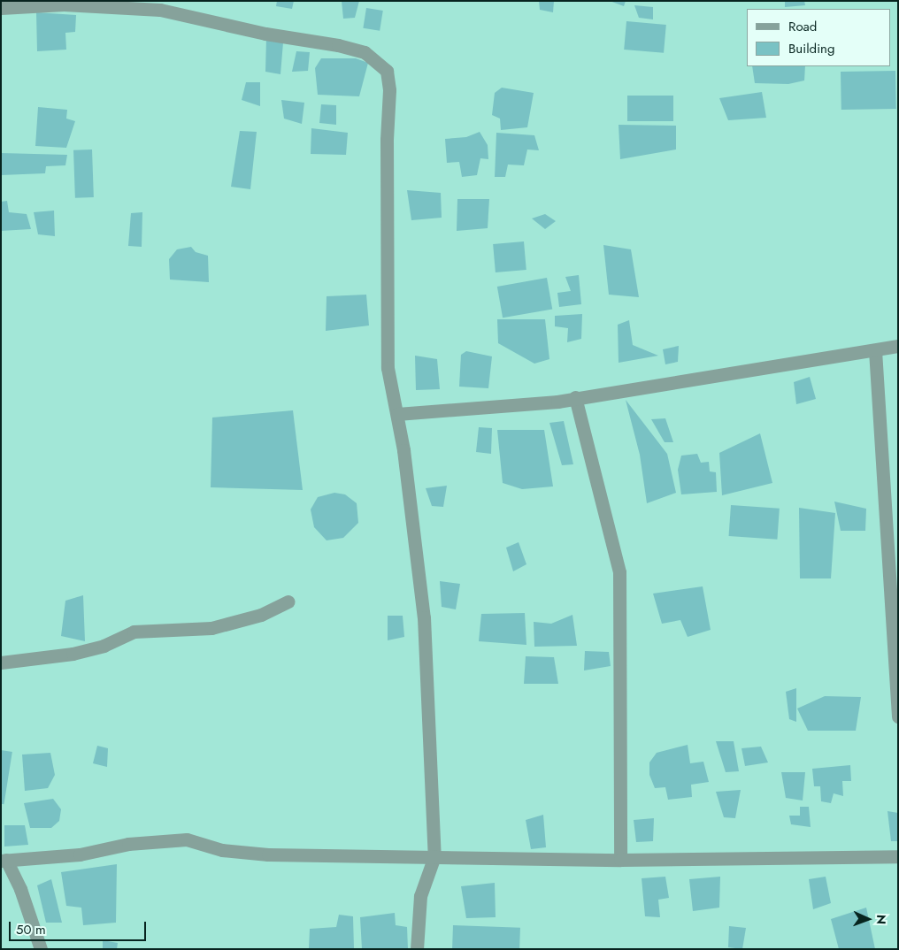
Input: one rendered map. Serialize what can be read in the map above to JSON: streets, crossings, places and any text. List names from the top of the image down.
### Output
{
  "legend": ["Road", "Building"],
  "scale_bar": "50 m",
  "north": "right"
}
